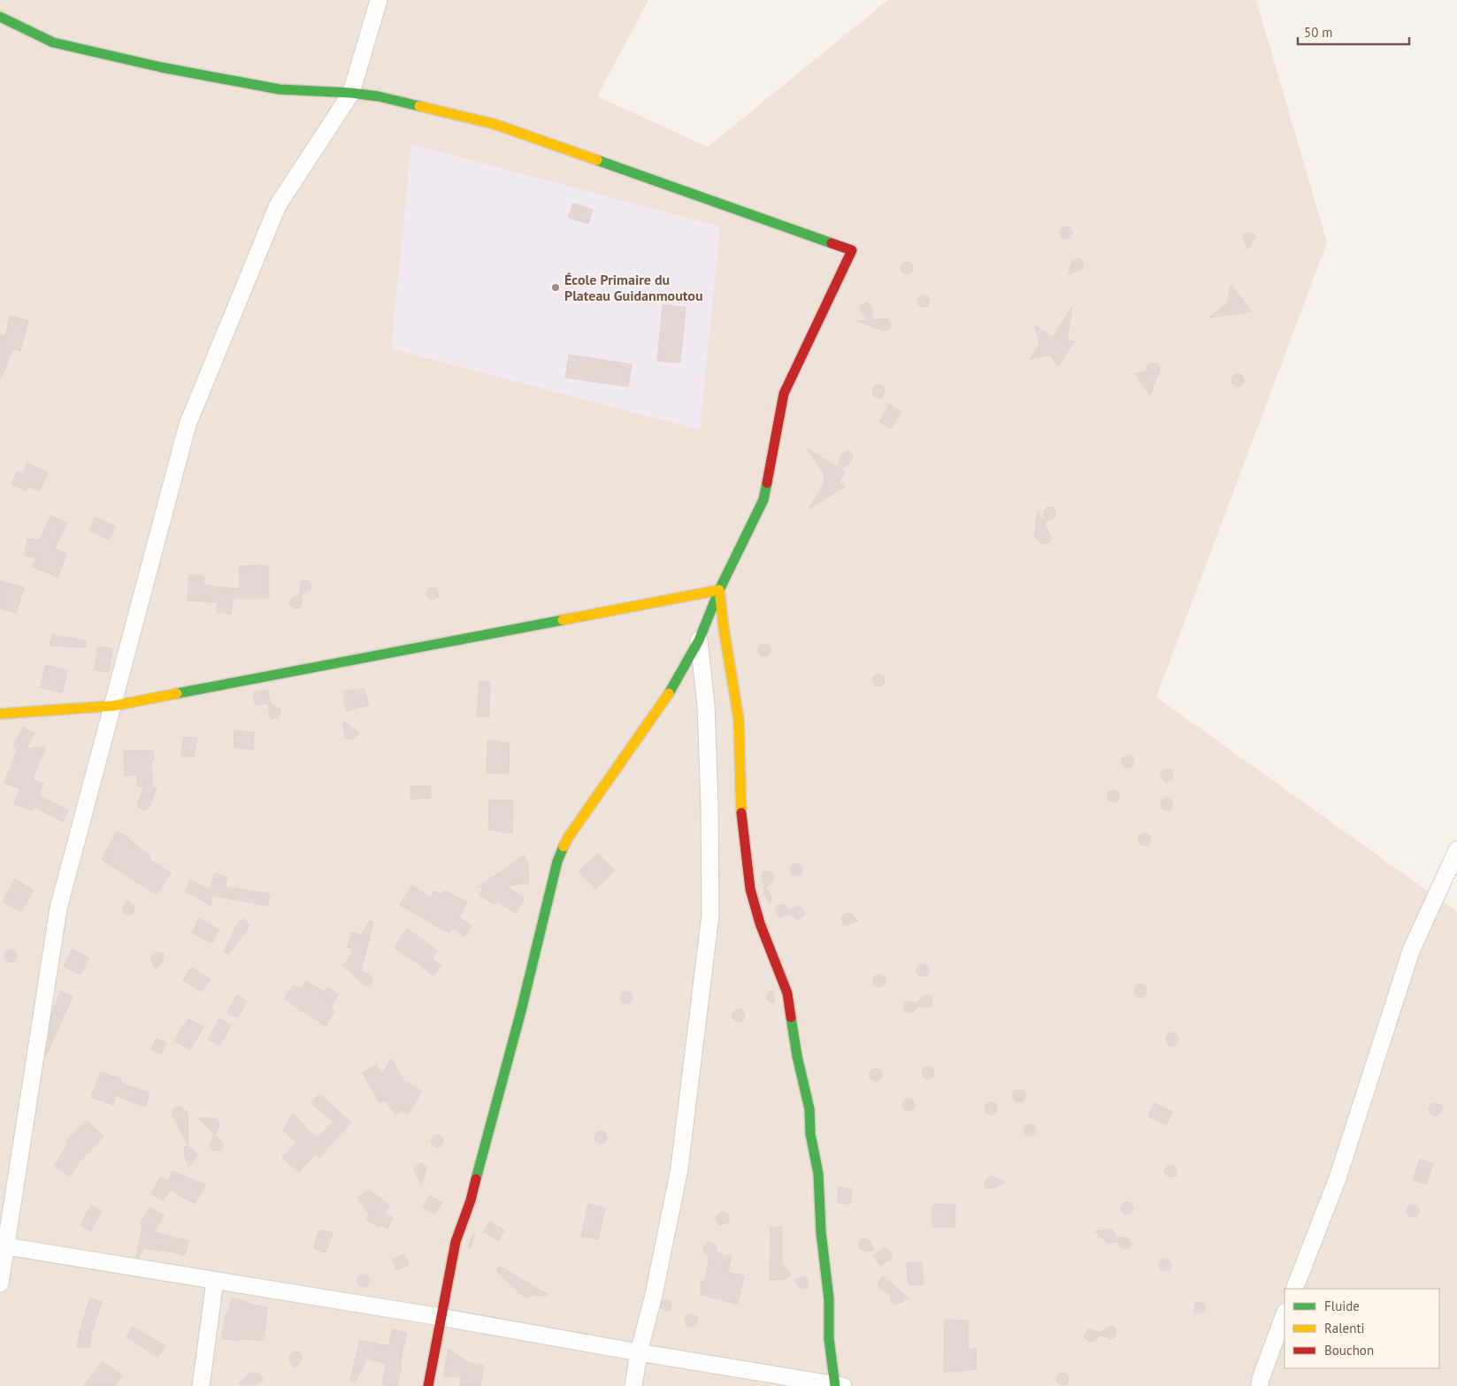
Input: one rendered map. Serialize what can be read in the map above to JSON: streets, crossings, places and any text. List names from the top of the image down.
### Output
{
  "places": ["École Primaire du Plateau Guidanmoutou"],
  "legend": ["Fluide", "Ralenti", "Bouchon"],
  "scale_bar": "50 m"
}
